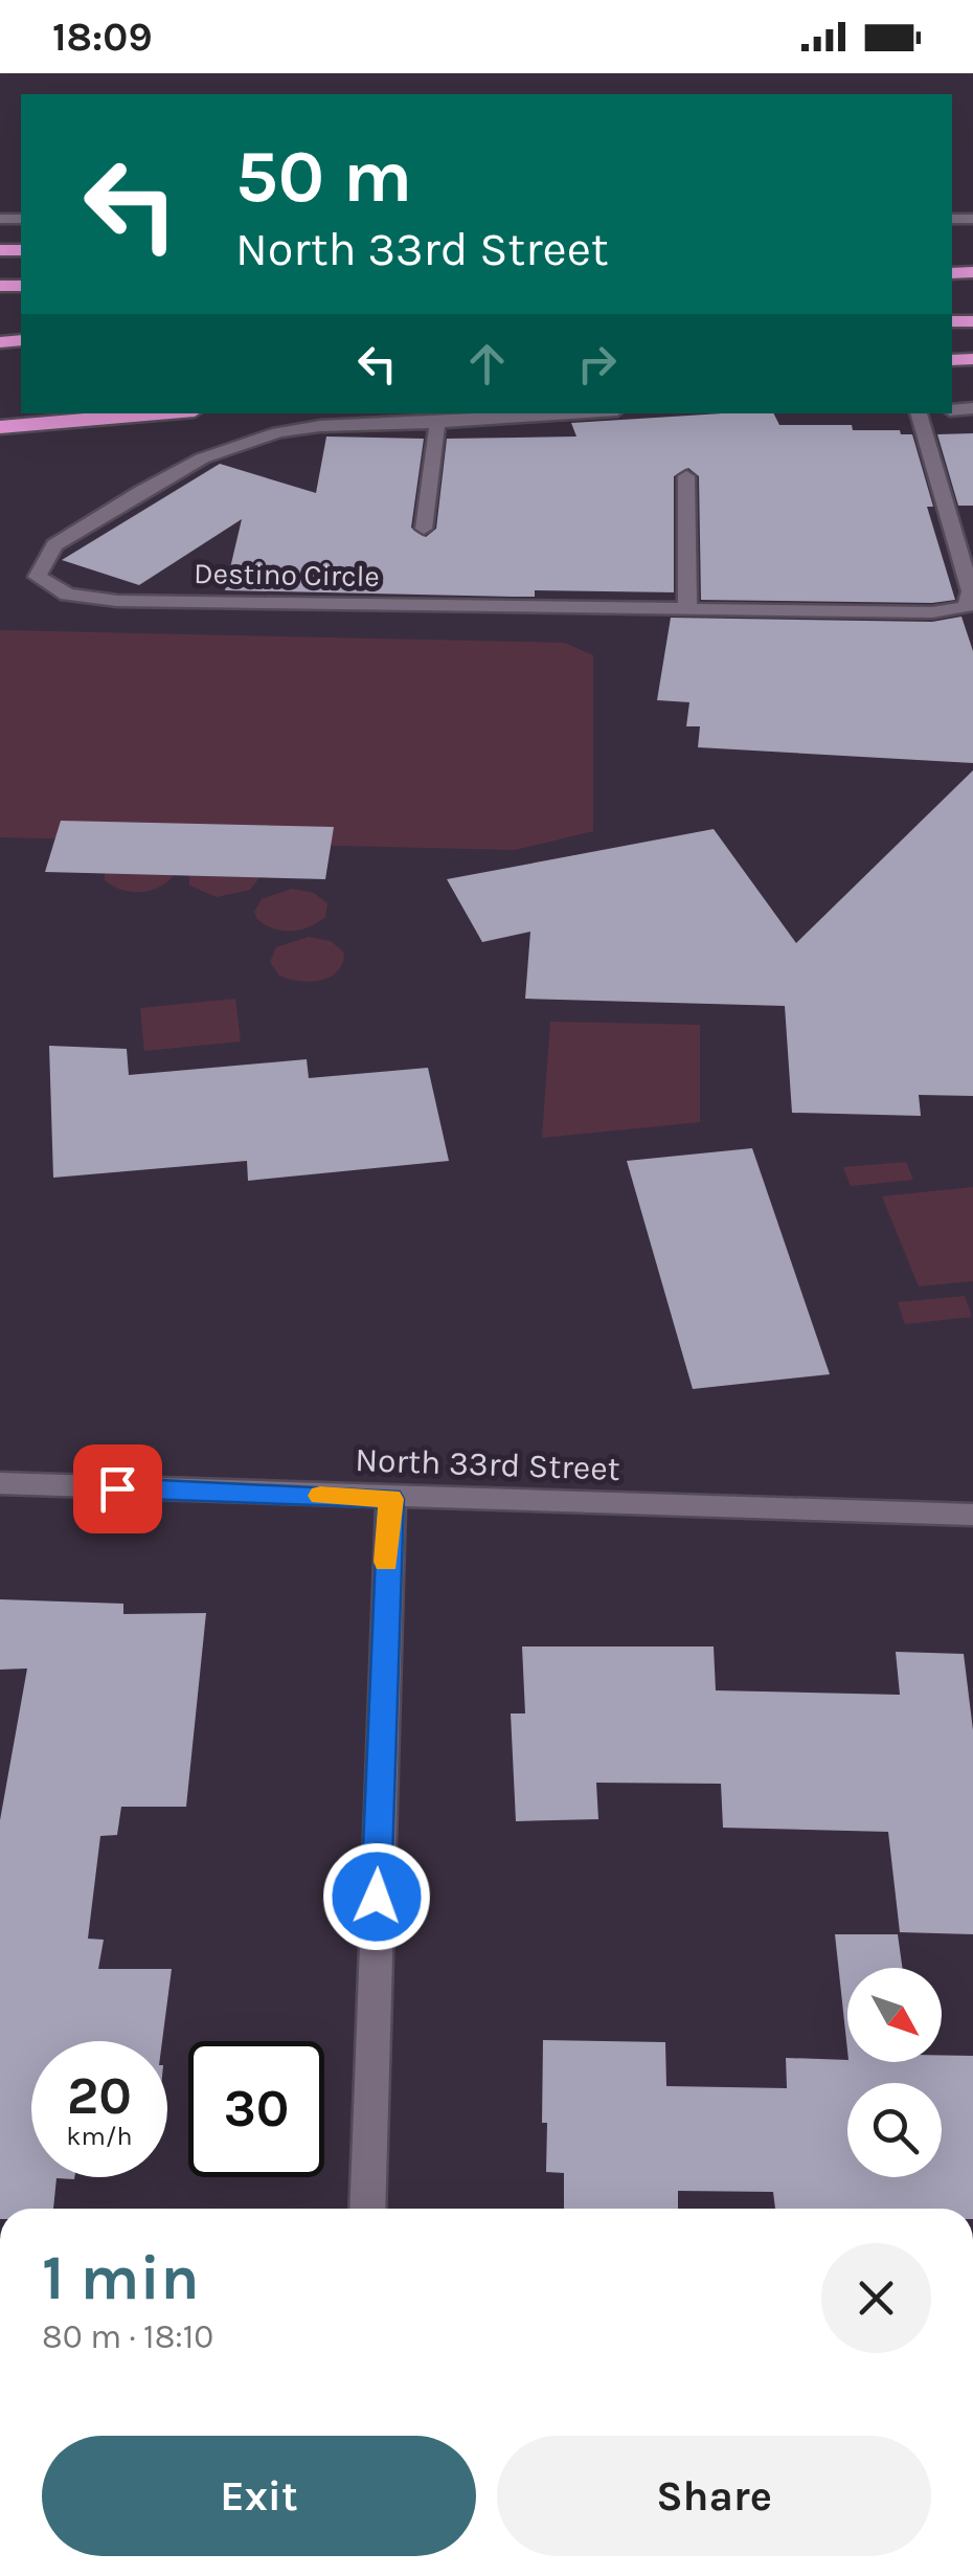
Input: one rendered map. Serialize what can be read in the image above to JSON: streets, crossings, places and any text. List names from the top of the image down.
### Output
{
  "streets": {
    "street": ["Destino Circle", "North 33rd Street"]
  },
  "north": "bottom right",
  "page": {
    "status": "18:09",
    "turn": ["50 m", "North 33rd Street"],
    "speed": "20 km/h",
    "limit": "30",
    "heading": ["1 min", "80 m · 18:10"],
    "buttons": ["Exit", "Share"]
  }
}
